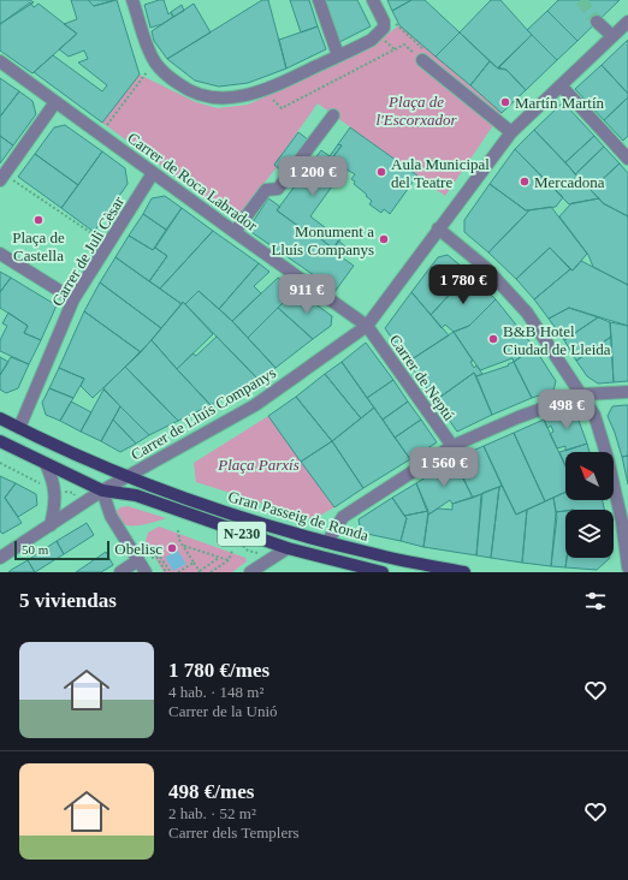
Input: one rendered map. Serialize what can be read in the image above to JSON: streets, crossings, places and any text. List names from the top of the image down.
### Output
{
  "streets": {
    "main road": ["Gran Passeig de Ronda", "N-230"],
    "street": [
      "Carrer de Roca Labrador",
      "Carrer de Juli Cèsar",
      "Carrer de Neptú",
      "Carrer de Lluís Companys"
    ]
  },
  "crossings": [
    ["Carrer de Roca Labrador", "Carrer de Juli Cèsar"],
    ["Carrer de Roca Labrador", "Carrer de Neptú"],
    ["Carrer de Roca Labrador", "Carrer de Lluís Companys"],
    ["Carrer de Juli Cèsar", "Gran Passeig de Ronda"],
    ["Carrer de Neptú", "Carrer de Lluís Companys"],
    ["Carrer de Lluís Companys", "Gran Passeig de Ronda"]
  ],
  "parks": ["Plaça de l'Escorxador", "Plaça Parxís"],
  "places": [
    "Martín Martín",
    "Aula Municipal del Teatre",
    "Mercadona",
    "Plaça de Castella",
    "Monument a Lluís Companys",
    "B&B Hotel Ciudad de Lleida",
    "Obelisc"
  ],
  "scale_bar": "50 m",
  "north": "top left",
  "page": {
    "price": [
      "1 200 €",
      "1 780 €",
      "911 €",
      "498 €",
      "1 560 €"
    ],
    "scale": "50 m",
    "heading": "5 viviendas",
    "list": [
      {
        "name": "1 780 €/mes",
        "note": "4 hab. · 148 m² · Carrer de la Unió"
      },
      {
        "name": "498 €/mes",
        "note": "2 hab. · 52 m² · Carrer dels Templers"
      }
    ]
  }
}
